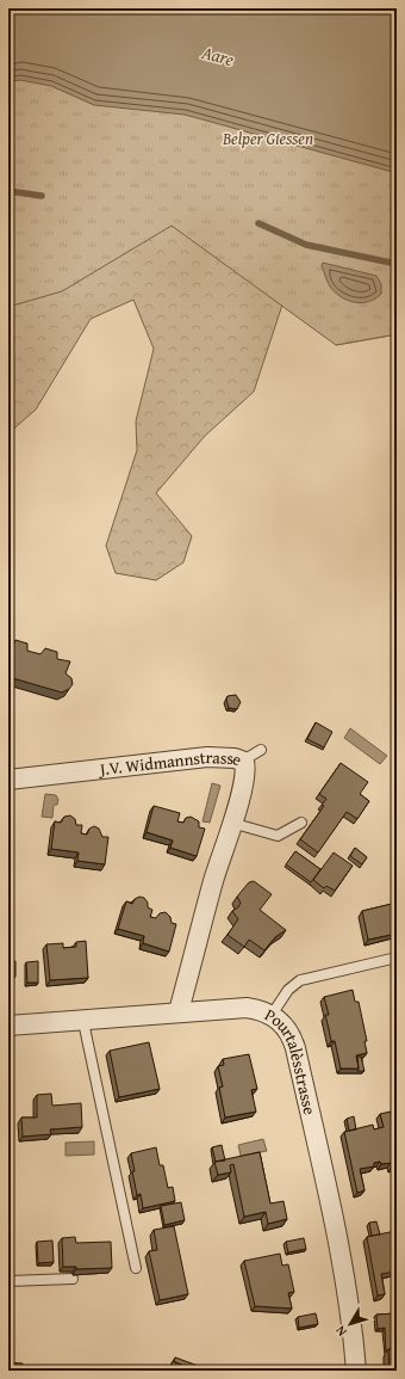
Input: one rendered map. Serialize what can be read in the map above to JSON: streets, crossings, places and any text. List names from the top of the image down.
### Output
{
  "streets": {
    "street": ["J.V. Widmannstrasse", "Pourtalèsstrasse"]
  },
  "crossings": [
    ["J.V. Widmannstrasse", "Pourtalèsstrasse"]
  ],
  "water": ["Aare"],
  "parks": ["Belper Giessen"],
  "north": "bottom left"
}
